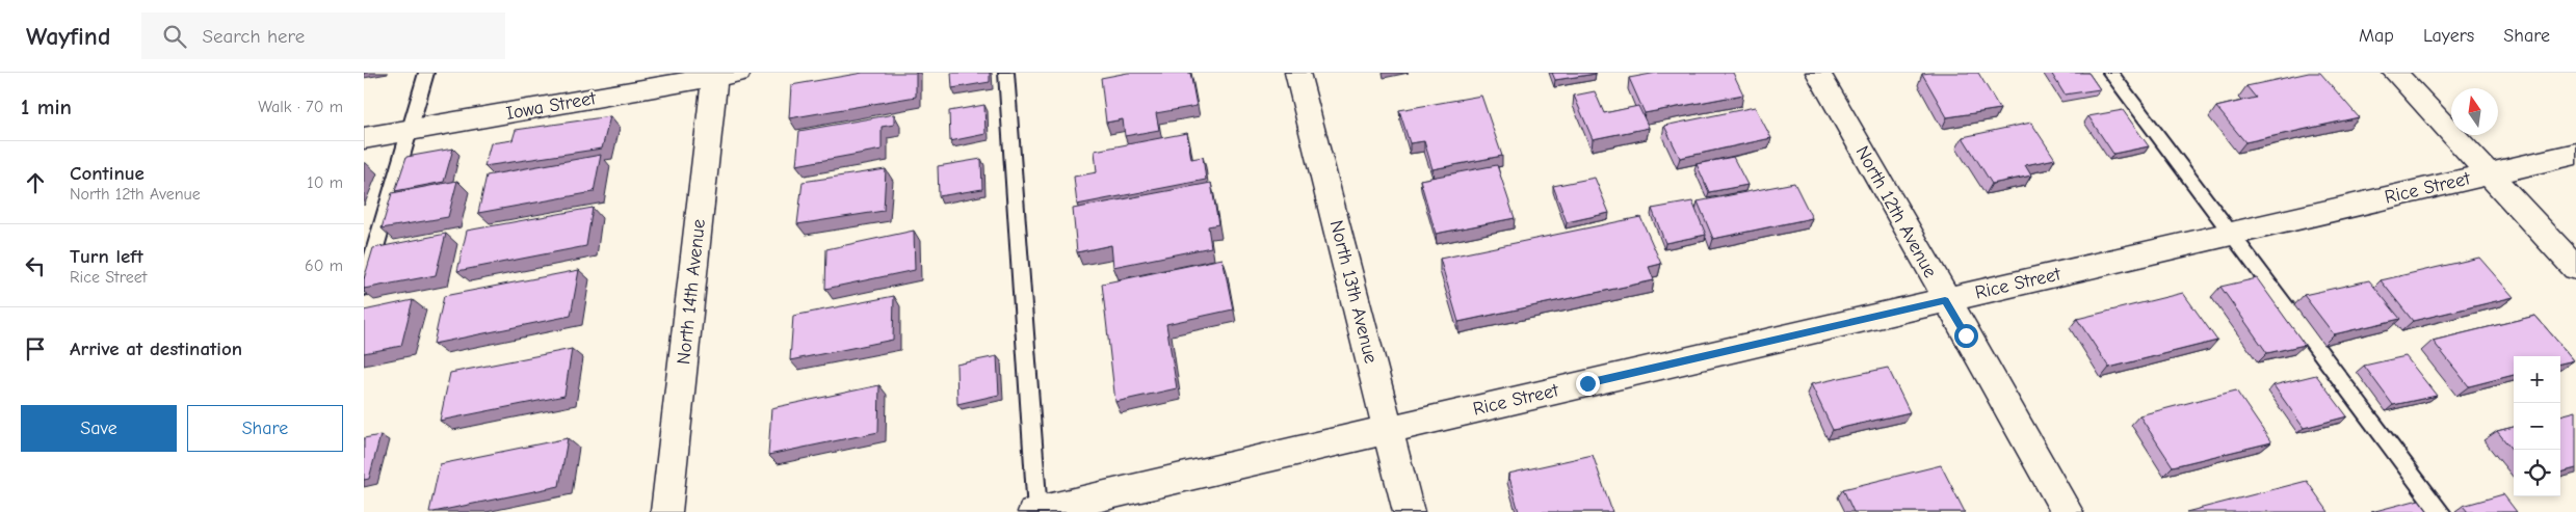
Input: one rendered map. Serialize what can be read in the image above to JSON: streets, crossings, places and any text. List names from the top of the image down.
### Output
{
  "streets": {
    "street": [
      "Iowa Street",
      "Rice Street",
      "North 12th Avenue",
      "North 14th Avenue",
      "North 13th Avenue"
    ]
  },
  "crossings": [
    ["Iowa Street", "North 14th Avenue"],
    ["Rice Street", "North 12th Avenue"],
    ["Rice Street", "North 13th Avenue"]
  ],
  "north": "top",
  "page": {
    "header": "Wayfind",
    "search": "Search here",
    "nav": ["Map", "Layers", "Share"],
    "heading": ["1 min", "Walk · 70 m"],
    "list": [
      ["Continue", "North 12th Avenue", "10 m"],
      ["Turn left", "Rice Street", "60 m"],
      "Arrive at destination"
    ],
    "map_buttons": ["+", "−"],
    "buttons": ["Save", "Share"]
  }
}
